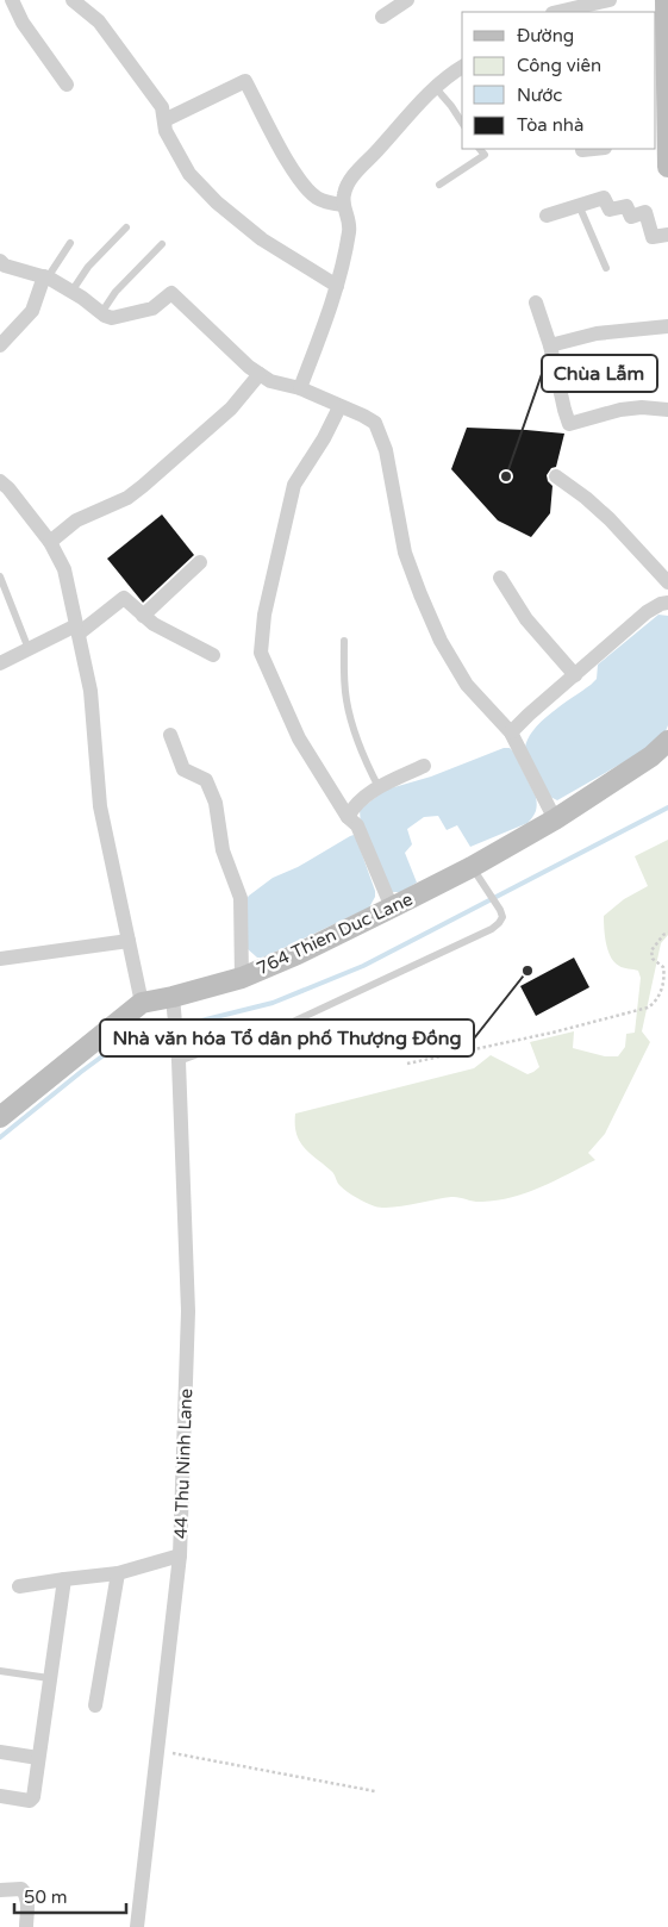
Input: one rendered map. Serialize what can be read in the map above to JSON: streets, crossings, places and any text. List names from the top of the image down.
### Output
{
  "streets": {
    "street": ["764 Thien Duc Lane", "44 Thu Ninh Lane"]
  },
  "crossings": [
    ["764 Thien Duc Lane", "44 Thu Ninh Lane"]
  ],
  "places": ["Chùa Lẫm", "Nhà văn hóa Tổ dân phố Thượng Đồng"],
  "legend": [
    "Đường",
    "Công viên",
    "Nước",
    "Tòa nhà"
  ],
  "scale_bar": "50 m"
}
